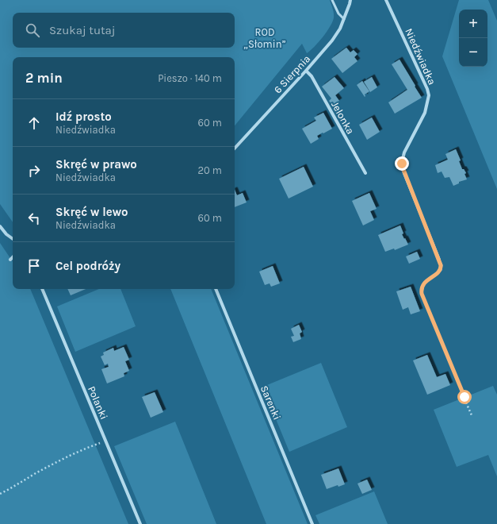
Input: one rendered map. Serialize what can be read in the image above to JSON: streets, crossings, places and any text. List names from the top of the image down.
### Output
{
  "streets": {
    "street": [
      "Niedźwiadka",
      "6 Sierpnia",
      "Jelonka",
      "Polanki",
      "Sarenki"
    ]
  },
  "crossings": [
    ["6 Sierpnia", "Jelonka"]
  ],
  "parks": ["ROD „Słomin”"],
  "page": {
    "map_buttons": ["+", "−"],
    "search": "Szukaj tutaj",
    "heading": ["2 min", "Pieszo · 140 m"],
    "list": [
      ["Idź prosto", "Niedźwiadka", "60 m"],
      ["Skręć w prawo", "Niedźwiadka", "20 m"],
      ["Skręć w lewo", "Niedźwiadka", "60 m"],
      "Cel podróży"
    ]
  }
}
